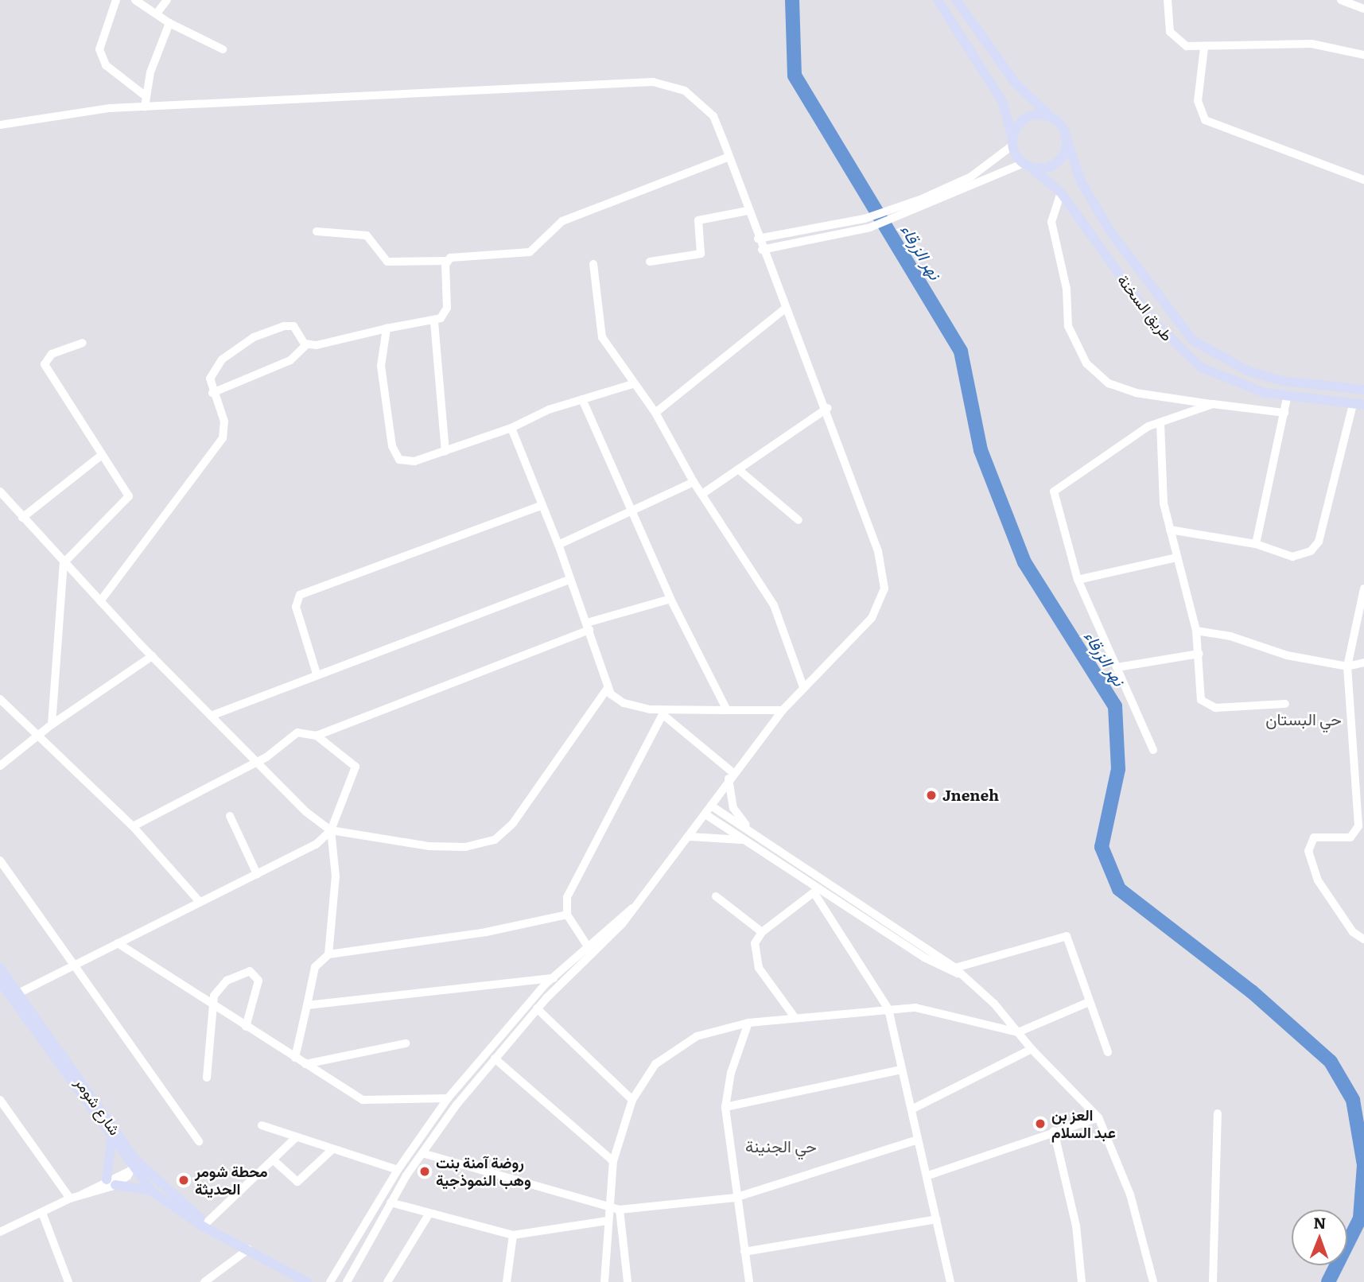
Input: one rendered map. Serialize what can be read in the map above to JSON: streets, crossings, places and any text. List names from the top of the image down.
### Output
{
  "streets": {
    "main road": ["طريق السخنة", "شارع شومر"]
  },
  "districts": ["حي البستان", "حي الجنينة"],
  "water": ["نهر الزرقاء"],
  "places": [
    "Jneneh",
    "العز بن عبد السلام",
    "روضة آمنة بنت وهب النموذجية",
    "محطة شومر الحديثة"
  ],
  "north": "top"
}
